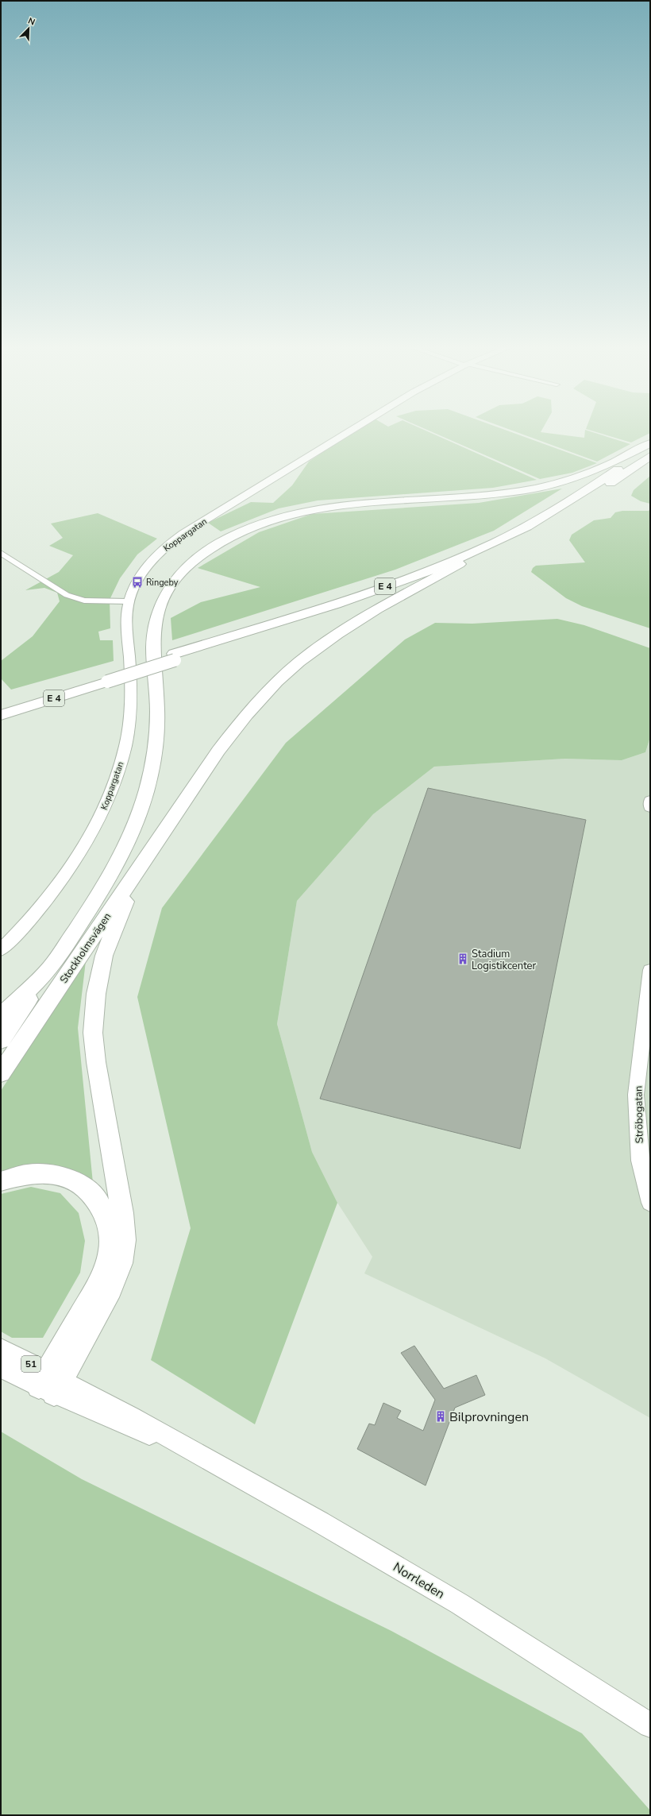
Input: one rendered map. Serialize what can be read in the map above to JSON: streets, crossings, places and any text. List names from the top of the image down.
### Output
{
  "streets": {
    "highway": ["E 4", "Stockholmsvägen"],
    "main road": ["51"],
    "street": ["Koppargatan", "Ströbogatan", "Norrleden"]
  },
  "crossings": [
    ["E 4", "Stockholmsvägen"],
    ["51", "Norrleden"]
  ],
  "places": {
    "bus stop": ["Ringeby"],
    "building": ["Stadium Logistikcenter", "Bilprovningen"]
  },
  "north": "top right"
}
